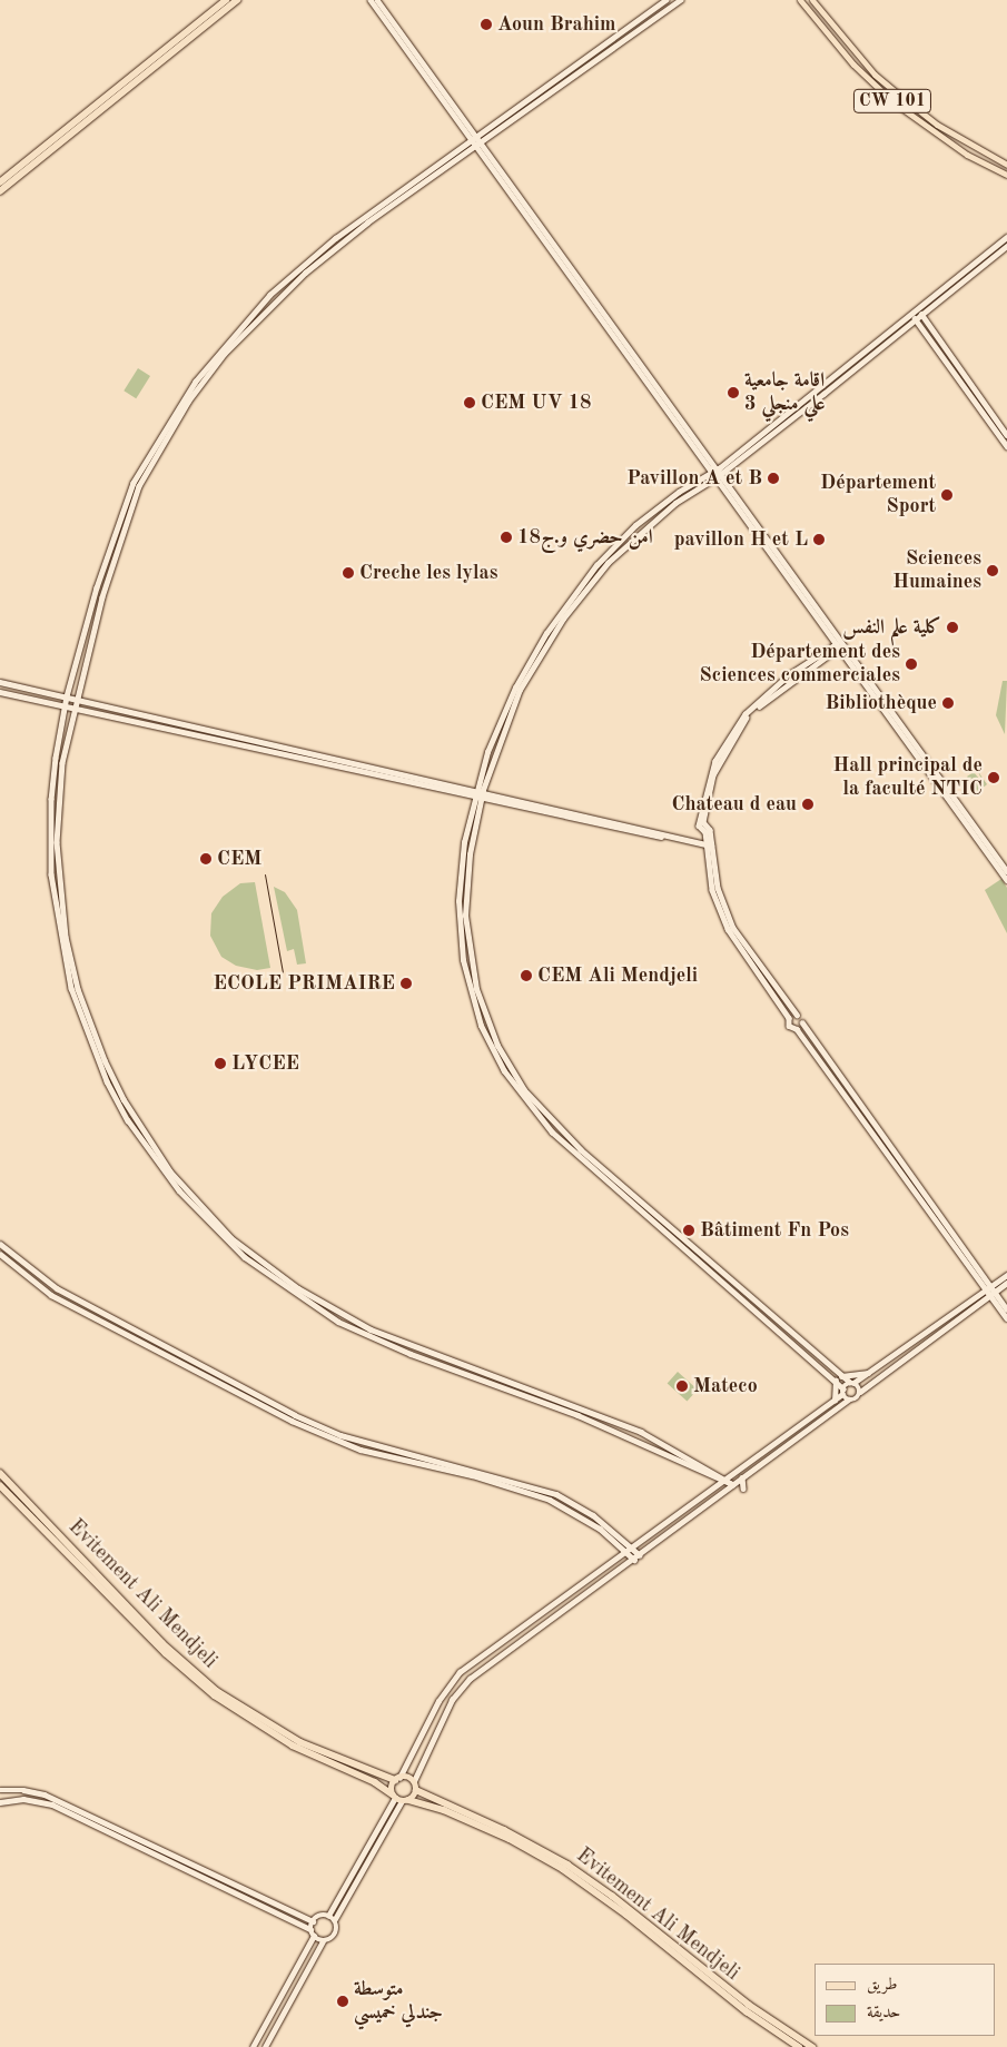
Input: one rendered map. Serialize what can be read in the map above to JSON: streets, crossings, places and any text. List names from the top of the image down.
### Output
{
  "streets": {
    "highway": ["Evitement Ali Mendjeli"],
    "main road": ["CW 101"]
  },
  "places": [
    "Aoun Brahim",
    "اقامة جامعية علي منجلي 3",
    "CEM UV 18",
    "Pavillon A et B",
    "Département Sport",
    "امن حضري و.ج18",
    "pavillon H et L",
    "Sciences Humaines",
    "Creche les lylas",
    "كلية علم النفس",
    "Département des Sciences commerciales",
    "Bibliothèque",
    "Hall principal de la faculté NTIC",
    "Chateau d eau",
    "CEM",
    "CEM Ali Mendjeli",
    "ECOLE PRIMAIRE",
    "LYCEE",
    "Bâtiment Fn Pos",
    "Mateco",
    "متوسطة جندلي خميسي"
  ],
  "legend": ["طريق", "حديقة"]
}
